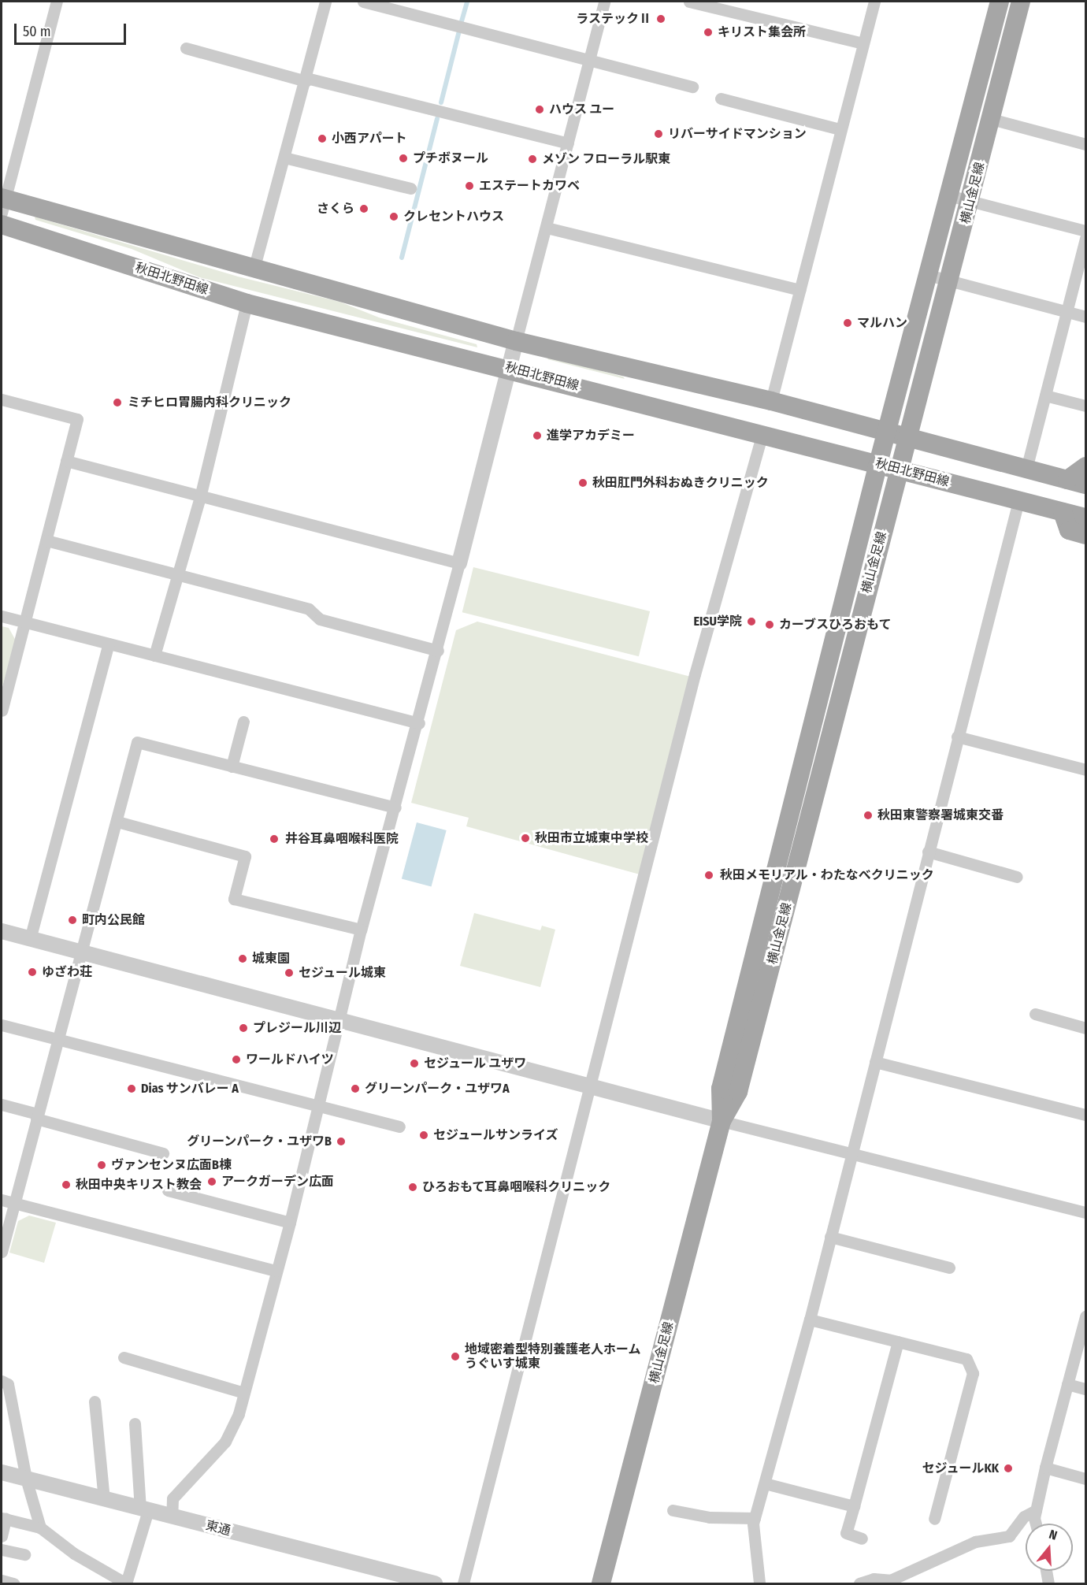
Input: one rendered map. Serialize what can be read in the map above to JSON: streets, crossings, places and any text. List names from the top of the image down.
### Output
{
  "streets": {
    "main road": ["横山金足線", "秋田北野田線"],
    "street": ["東通"]
  },
  "crossings": [
    ["横山金足線", "秋田北野田線"]
  ],
  "places": [
    "ラステックⅡ",
    "キリスト集会所",
    "ハウス ユー",
    "リバーサイドマンション",
    "小西アパート",
    "プチボヌール",
    "メゾン フローラル駅東",
    "エステートカワベ",
    "さくら",
    "クレセントハウス",
    "マルハン",
    "ミチヒロ胃腸内科クリニック",
    "進学アカデミー",
    "秋田肛門外科おぬきクリニック",
    "EISU学院",
    "カーブスひろおもて",
    "秋田東警察署城東交番",
    "秋田市立城東中学校",
    "井谷耳鼻咽喉科医院",
    "秋田メモリアル・わたなべクリニック",
    "町内公民館",
    "城東園",
    "ゆざわ荘",
    "セジュール城東",
    "プレジール川辺",
    "ワールドハイツ",
    "セジュール ユザワ",
    "Dias サンバレー A",
    "グリーンパーク・ユザワA",
    "セジュールサンライズ",
    "グリーンパーク・ユザワB",
    "ヴァンセンヌ広面B棟",
    "アークガーデン広面",
    "秋田中央キリスト教会",
    "ひろおもて耳鼻咽喉科クリニック",
    "地域密着型特別養護老人ホーム うぐいす城東",
    "セジュールKK"
  ],
  "scale_bar": "50 m",
  "north": "top"
}
